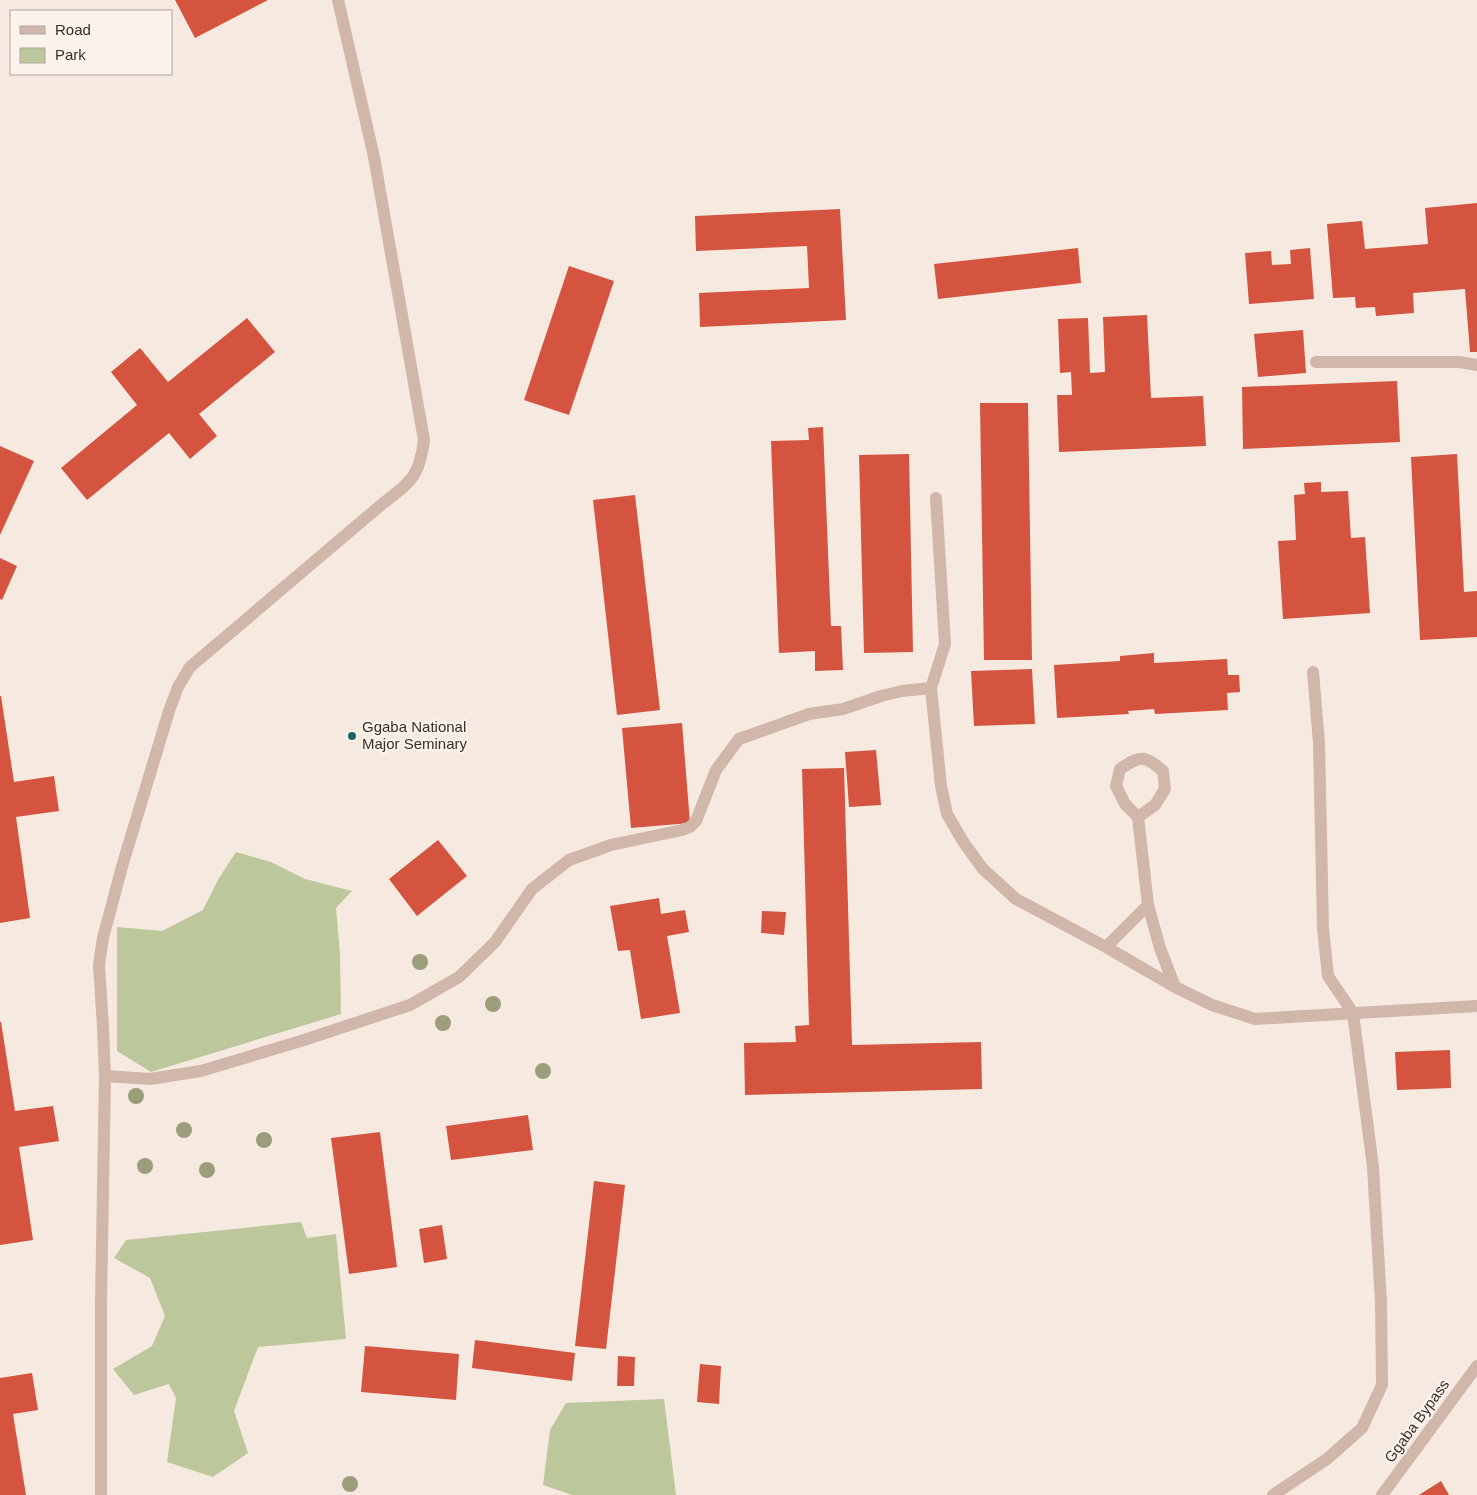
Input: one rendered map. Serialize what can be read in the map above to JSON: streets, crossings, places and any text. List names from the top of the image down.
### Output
{
  "streets": {
    "street": ["Ggaba Bypass"]
  },
  "places": ["Ggaba National Major Seminary"],
  "legend": ["Road", "Park"]
}
